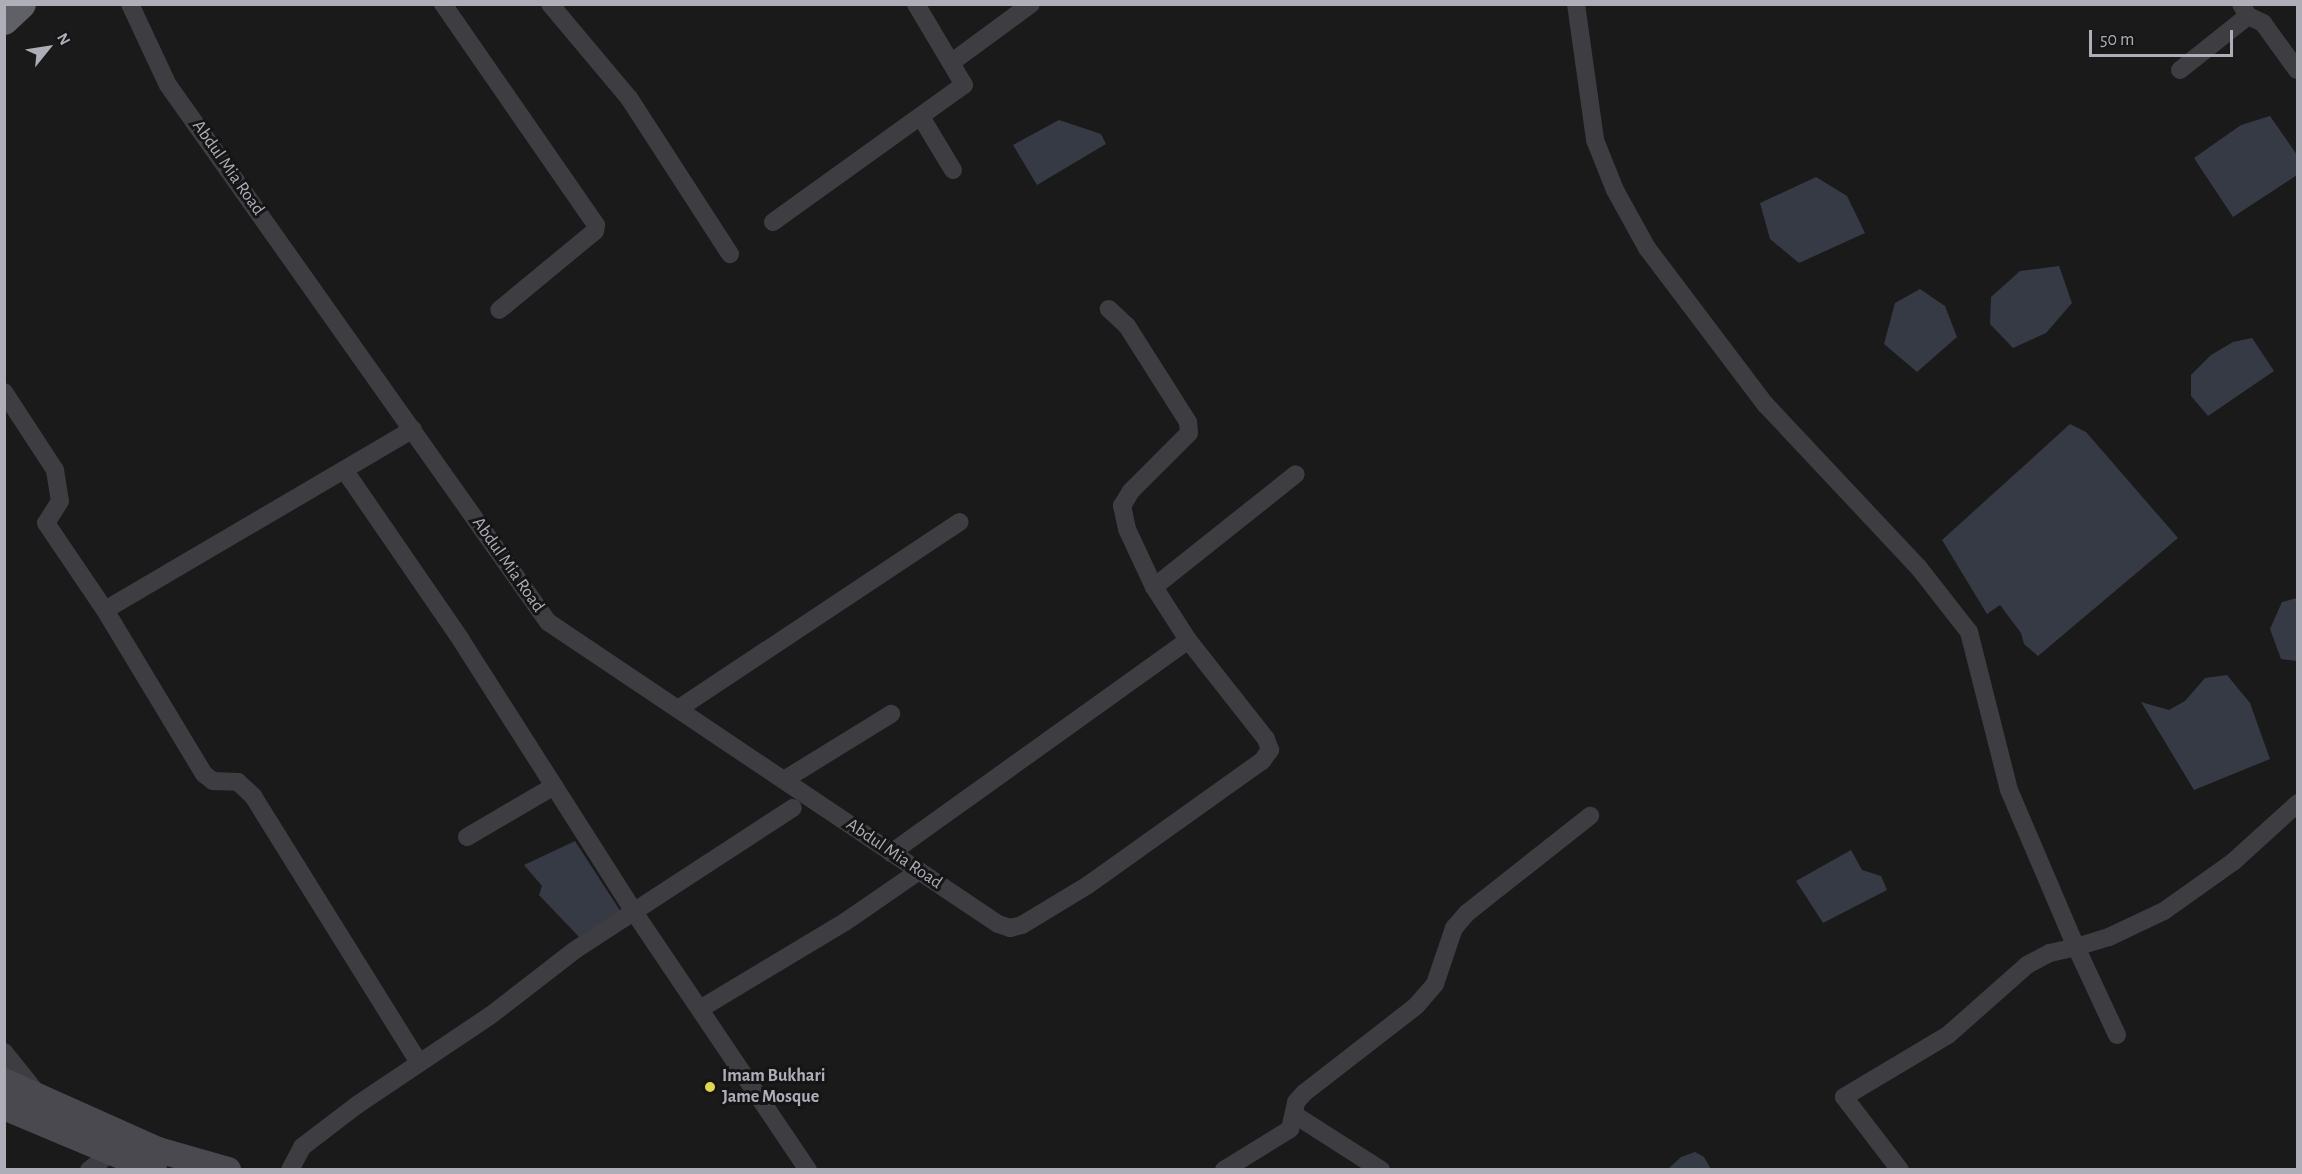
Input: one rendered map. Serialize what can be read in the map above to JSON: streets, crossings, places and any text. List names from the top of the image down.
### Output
{
  "streets": {
    "street": ["Abdul Mia Road"]
  },
  "places": ["Imam Bukhari Jame Mosque"],
  "scale_bar": "50 m",
  "north": "top right"
}
